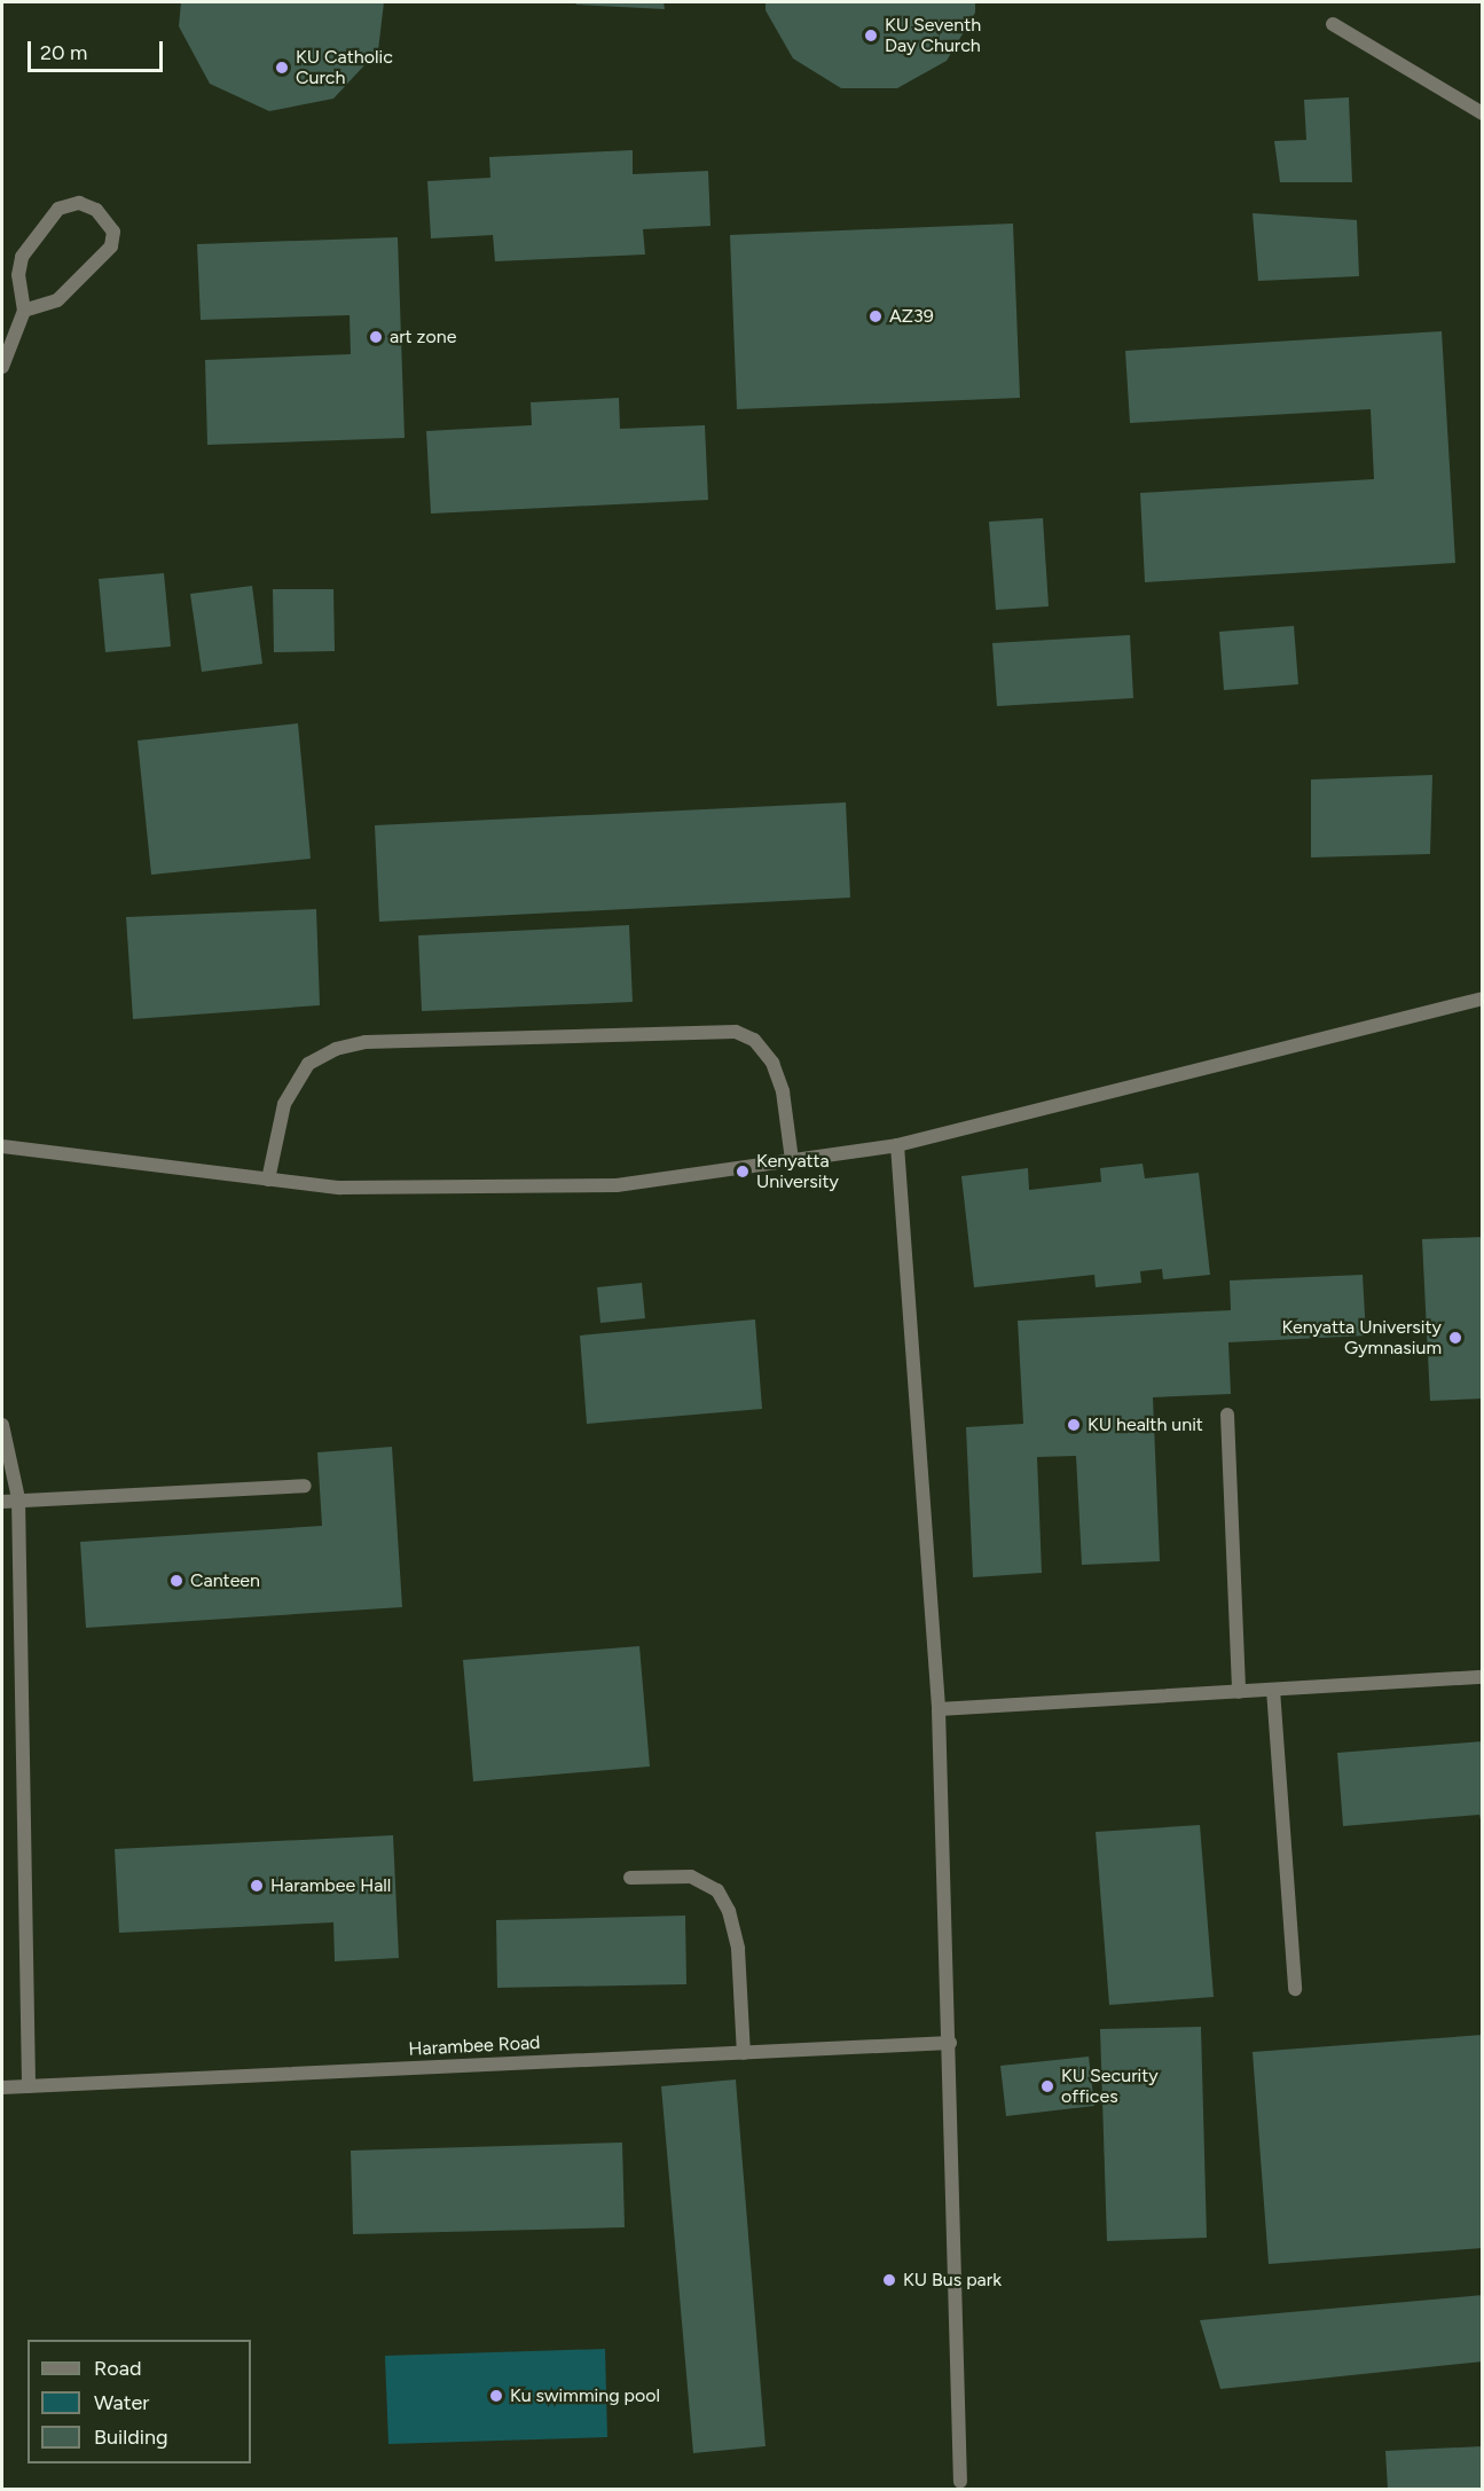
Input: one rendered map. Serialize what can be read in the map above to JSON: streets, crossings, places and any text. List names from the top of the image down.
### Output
{
  "streets": {
    "street": ["Harambee Road"]
  },
  "places": [
    "KU Seventh Day Church",
    "KU Catholic Curch",
    "AZ39",
    "art zone",
    "Kenyatta University",
    "Kenyatta University Gymnasium",
    "KU health unit",
    "Canteen",
    "Harambee Hall",
    "KU Security offices",
    "KU Bus park",
    "Ku swimming pool"
  ],
  "legend": ["Road", "Water", "Building"],
  "scale_bar": "20 m"
}
